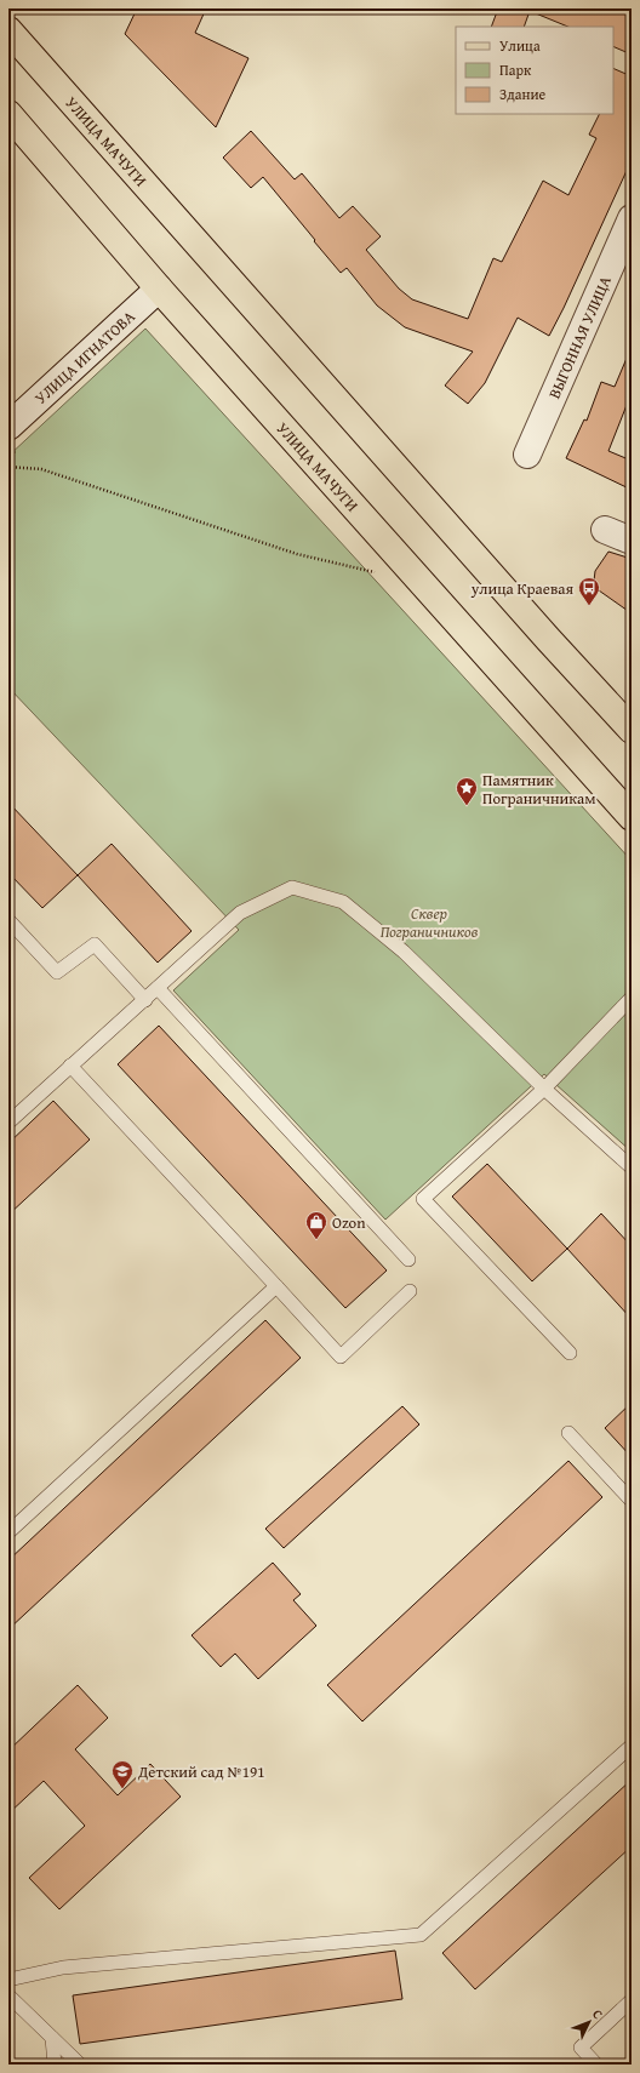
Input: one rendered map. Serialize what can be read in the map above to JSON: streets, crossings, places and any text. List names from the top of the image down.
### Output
{
  "streets": {
    "main road": ["УЛИЦА МАЧУГИ"],
    "street": ["ВЫГОННАЯ УЛИЦА", "УЛИЦА ИГНАТОВА"]
  },
  "crossings": [
    ["УЛИЦА МАЧУГИ", "УЛИЦА ИГНАТОВА"]
  ],
  "parks": ["Сквер Пограничников"],
  "places": {
    "bus stop": ["улица Краевая"],
    "place": ["Памятник Пограничникам"],
    "shop": ["Ozon"],
    "school or university": ["Детский сад №191"]
  },
  "legend": ["Улица", "Парк", "Здание"],
  "north": "top right"
}
